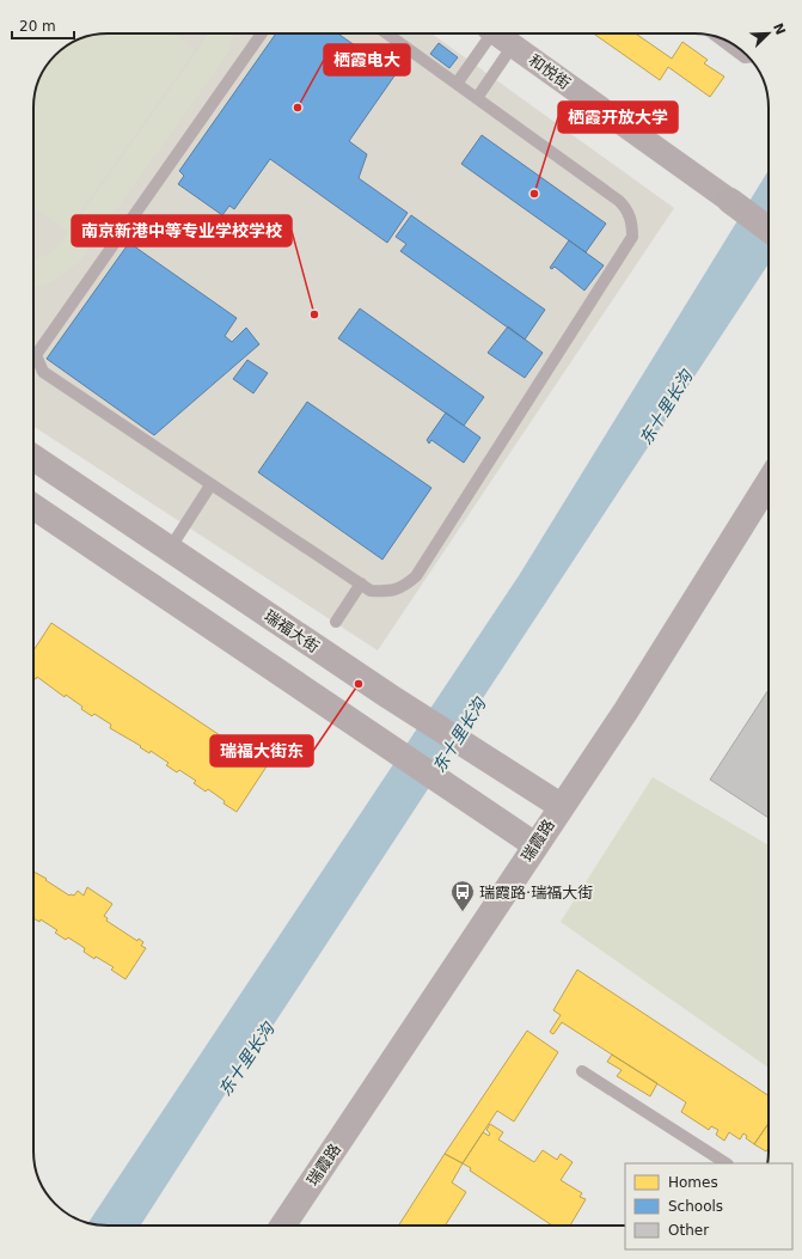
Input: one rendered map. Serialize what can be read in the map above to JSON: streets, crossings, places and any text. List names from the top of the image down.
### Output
{
  "streets": {
    "street": ["和悦街", "瑞福大街", "瑞霞路"]
  },
  "crossings": [
    ["瑞福大街", "瑞霞路"]
  ],
  "water": ["东十里长沟"],
  "places": {
    "other": [
      "栖霞电大",
      "栖霞开放大学",
      "南京新港中等专业学校学校",
      "瑞福大街东"
    ],
    "bus stop": ["瑞霞路·瑞福大街"]
  },
  "legend": ["Homes", "Schools", "Other"],
  "scale_bar": "20 m",
  "north": "top right"
}
